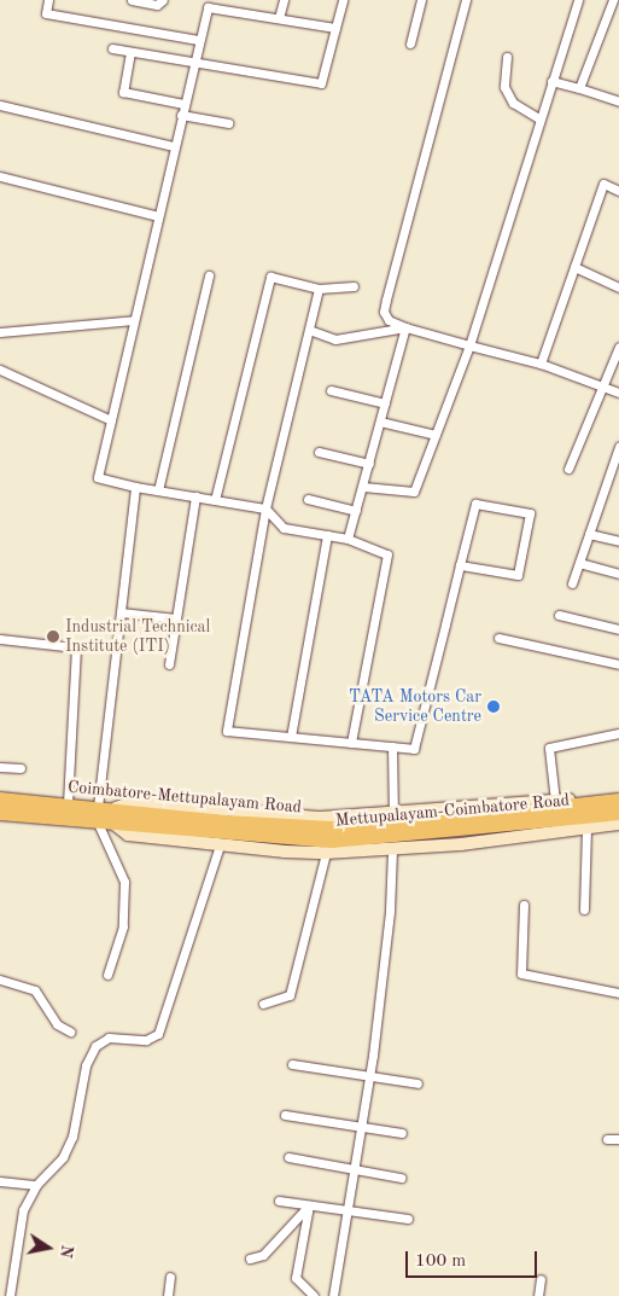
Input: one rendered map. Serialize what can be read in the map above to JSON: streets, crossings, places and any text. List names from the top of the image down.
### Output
{
  "streets": {
    "highway": ["Coimbatore-Mettupalayam Road", "Mettupalayam-Coimbatore Road"]
  },
  "crossings": [
    ["Coimbatore-Mettupalayam Road", "Mettupalayam-Coimbatore Road"]
  ],
  "places": ["Industrial Technical Institute (ITI)", "TATA Motors Car Service Centre"],
  "scale_bar": "100 m",
  "north": "right"
}
